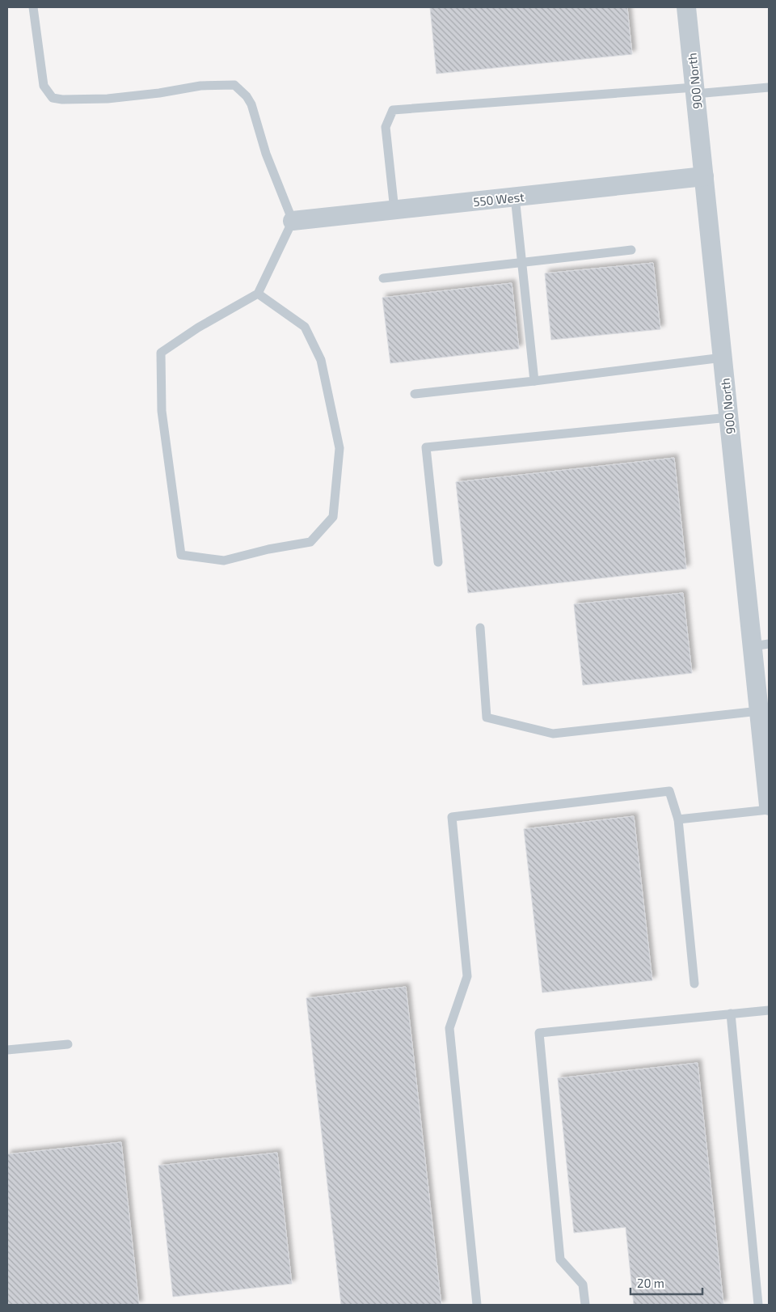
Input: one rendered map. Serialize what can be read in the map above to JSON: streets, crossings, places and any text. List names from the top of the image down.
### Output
{
  "streets": {
    "street": ["900 North", "550 West"]
  },
  "crossings": [
    ["900 North", "550 West"]
  ],
  "scale_bar": "20 m"
}
